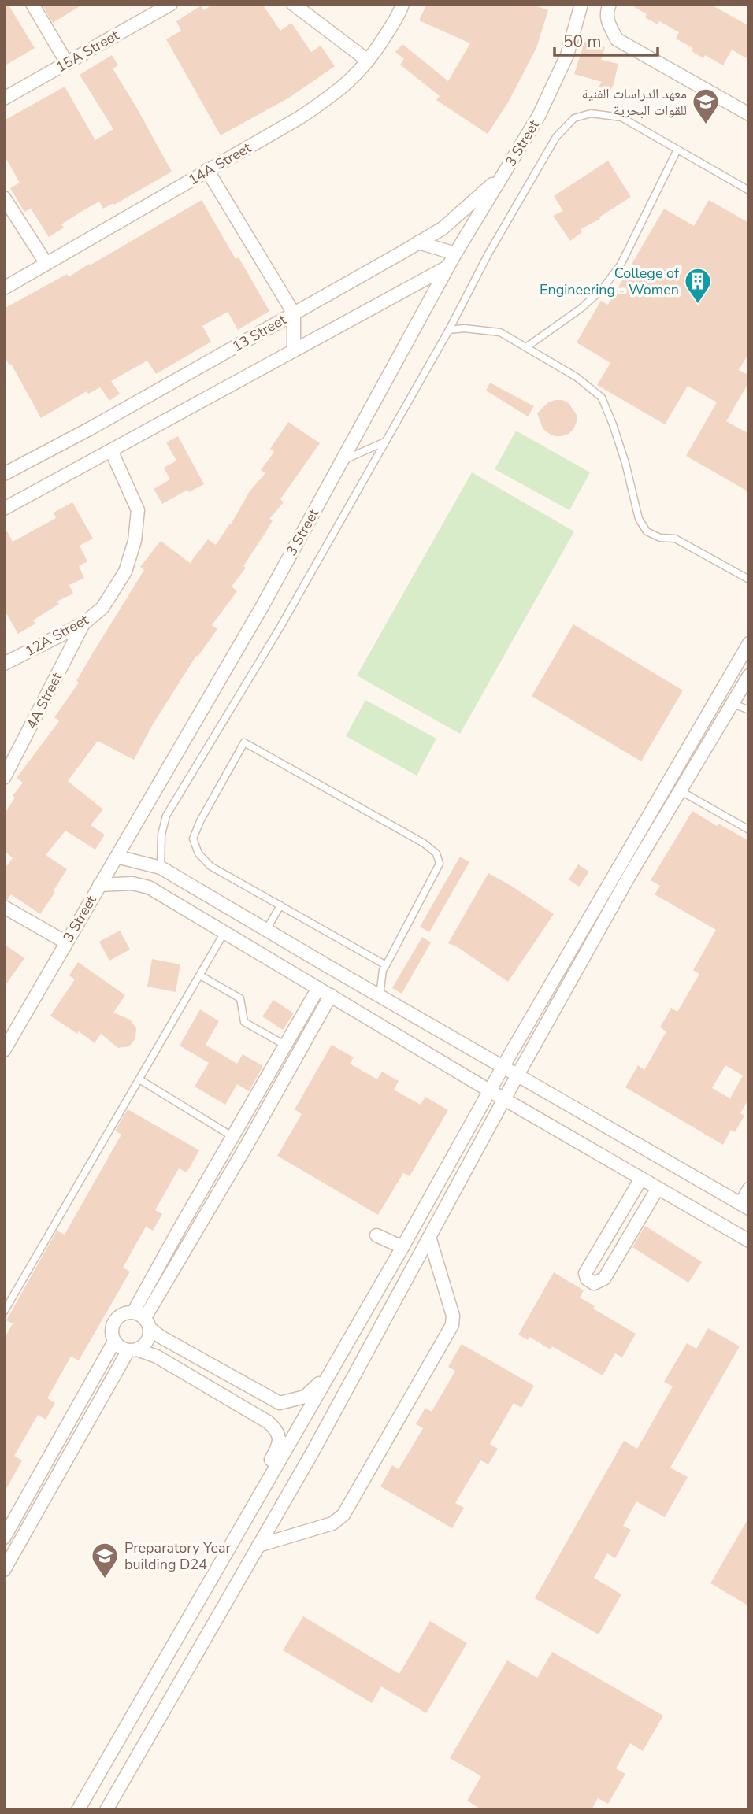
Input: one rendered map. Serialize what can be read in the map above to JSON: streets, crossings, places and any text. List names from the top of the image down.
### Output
{
  "streets": {
    "street": [
      "15A Street",
      "3 Street",
      "14A Street",
      "13 Street",
      "12A Street",
      "4A Street"
    ]
  },
  "crossings": [
    ["3 Street", "13 Street"],
    ["12A Street", "4A Street"]
  ],
  "places": {
    "school or university": ["معهد الدراسات الفنية للقوات البحرية", "Preparatory Year building D24"],
    "building": ["College of Engineering - Women"]
  },
  "scale_bar": "50 m"
}
